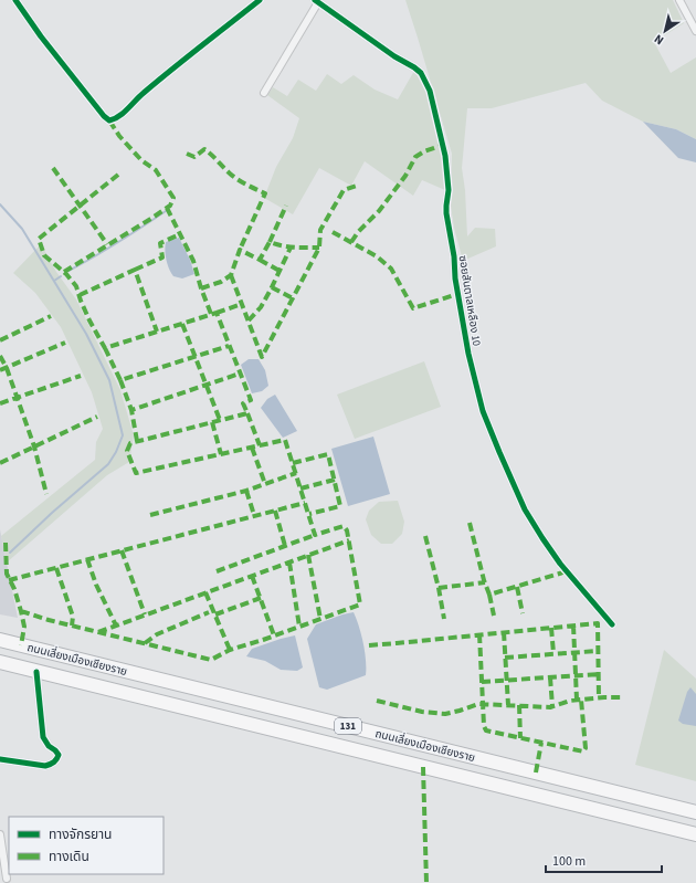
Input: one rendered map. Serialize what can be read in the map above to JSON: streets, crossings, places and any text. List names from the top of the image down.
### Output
{
  "streets": {
    "highway": ["ถนนเลี่ยงเมืองเชียงราย", "131"],
    "street": ["ซอยสันตาลเหลือง 10"]
  },
  "legend": ["ทางจักรยาน", "ทางเดิน"],
  "scale_bar": "100 m",
  "north": "bottom left"
}
